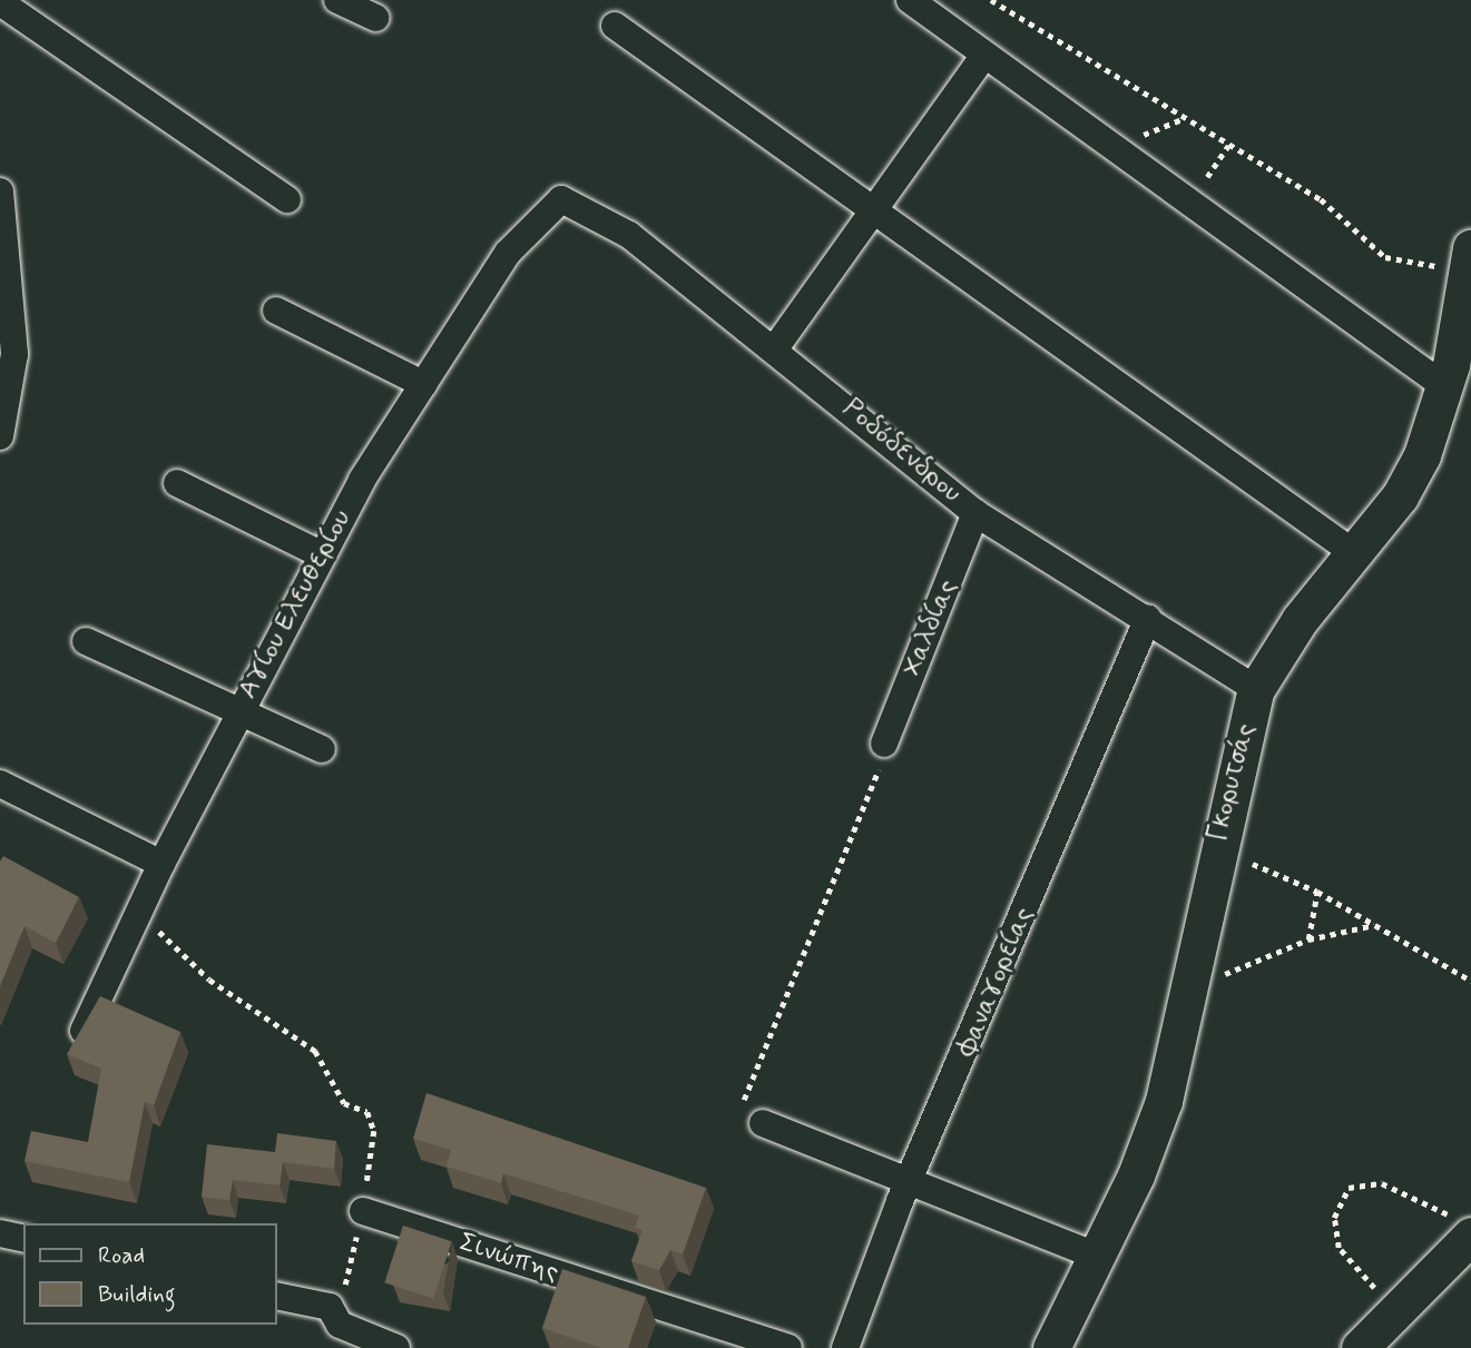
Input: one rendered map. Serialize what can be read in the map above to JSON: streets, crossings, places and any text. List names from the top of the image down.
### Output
{
  "streets": {
    "street": [
      "Ροδόδενδρου",
      "Αγίου Ελευθερίου",
      "Χαλδίας",
      "Γκορυτσάς",
      "Φαναγορείας",
      "Σινώπης"
    ]
  },
  "crossings": [
    ["Ροδόδενδρου", "Αγίου Ελευθερίου"],
    ["Ροδόδενδρου", "Χαλδίας"],
    ["Ροδόδενδρου", "Γκορυτσάς"],
    ["Ροδόδενδρου", "Φαναγορείας"]
  ],
  "legend": ["Road", "Building"]
}
